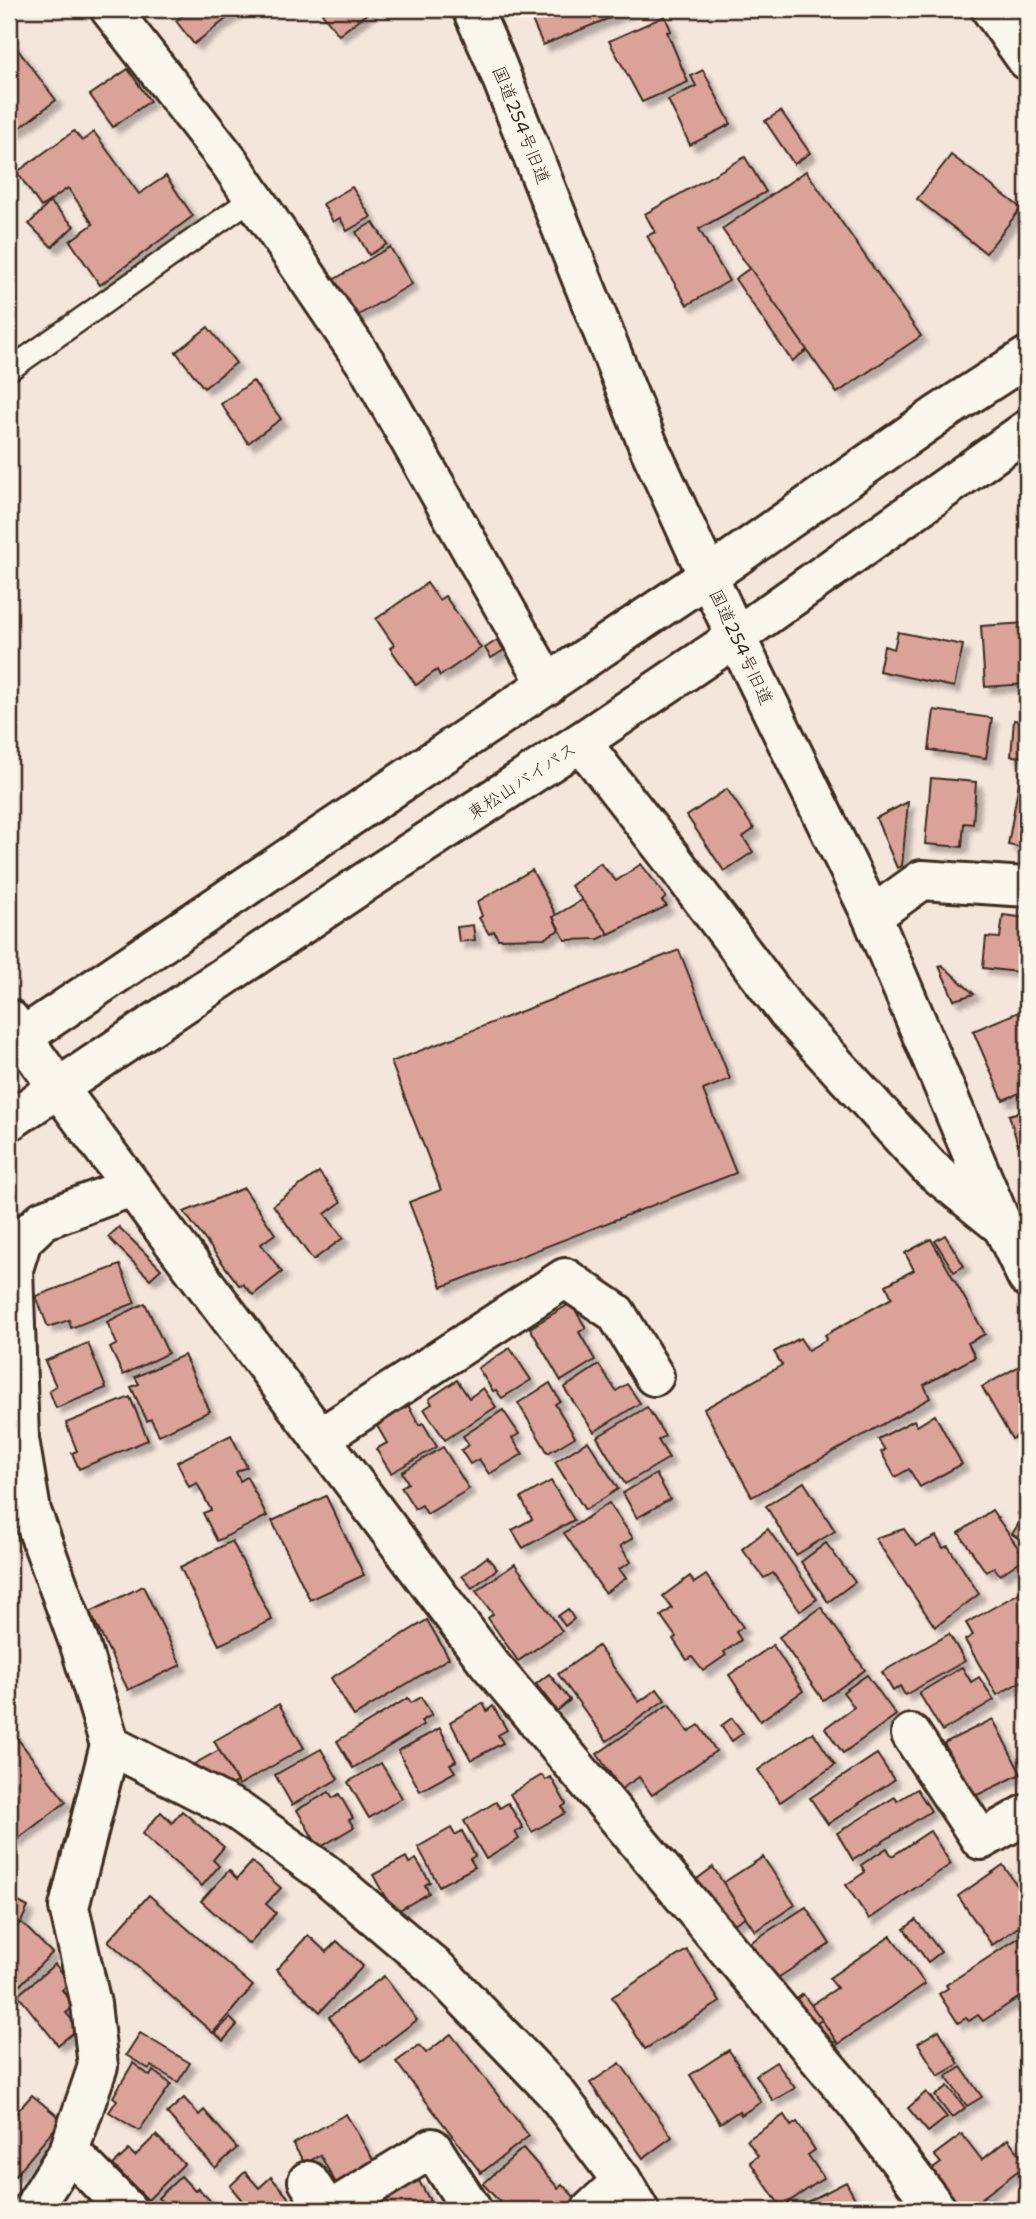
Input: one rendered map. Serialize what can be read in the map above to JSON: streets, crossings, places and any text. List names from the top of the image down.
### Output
{
  "streets": {
    "main road": ["国道254号旧道", "東松山バイパス"]
  },
  "crossings": [
    ["国道254号旧道", "東松山バイパス"]
  ]
}
